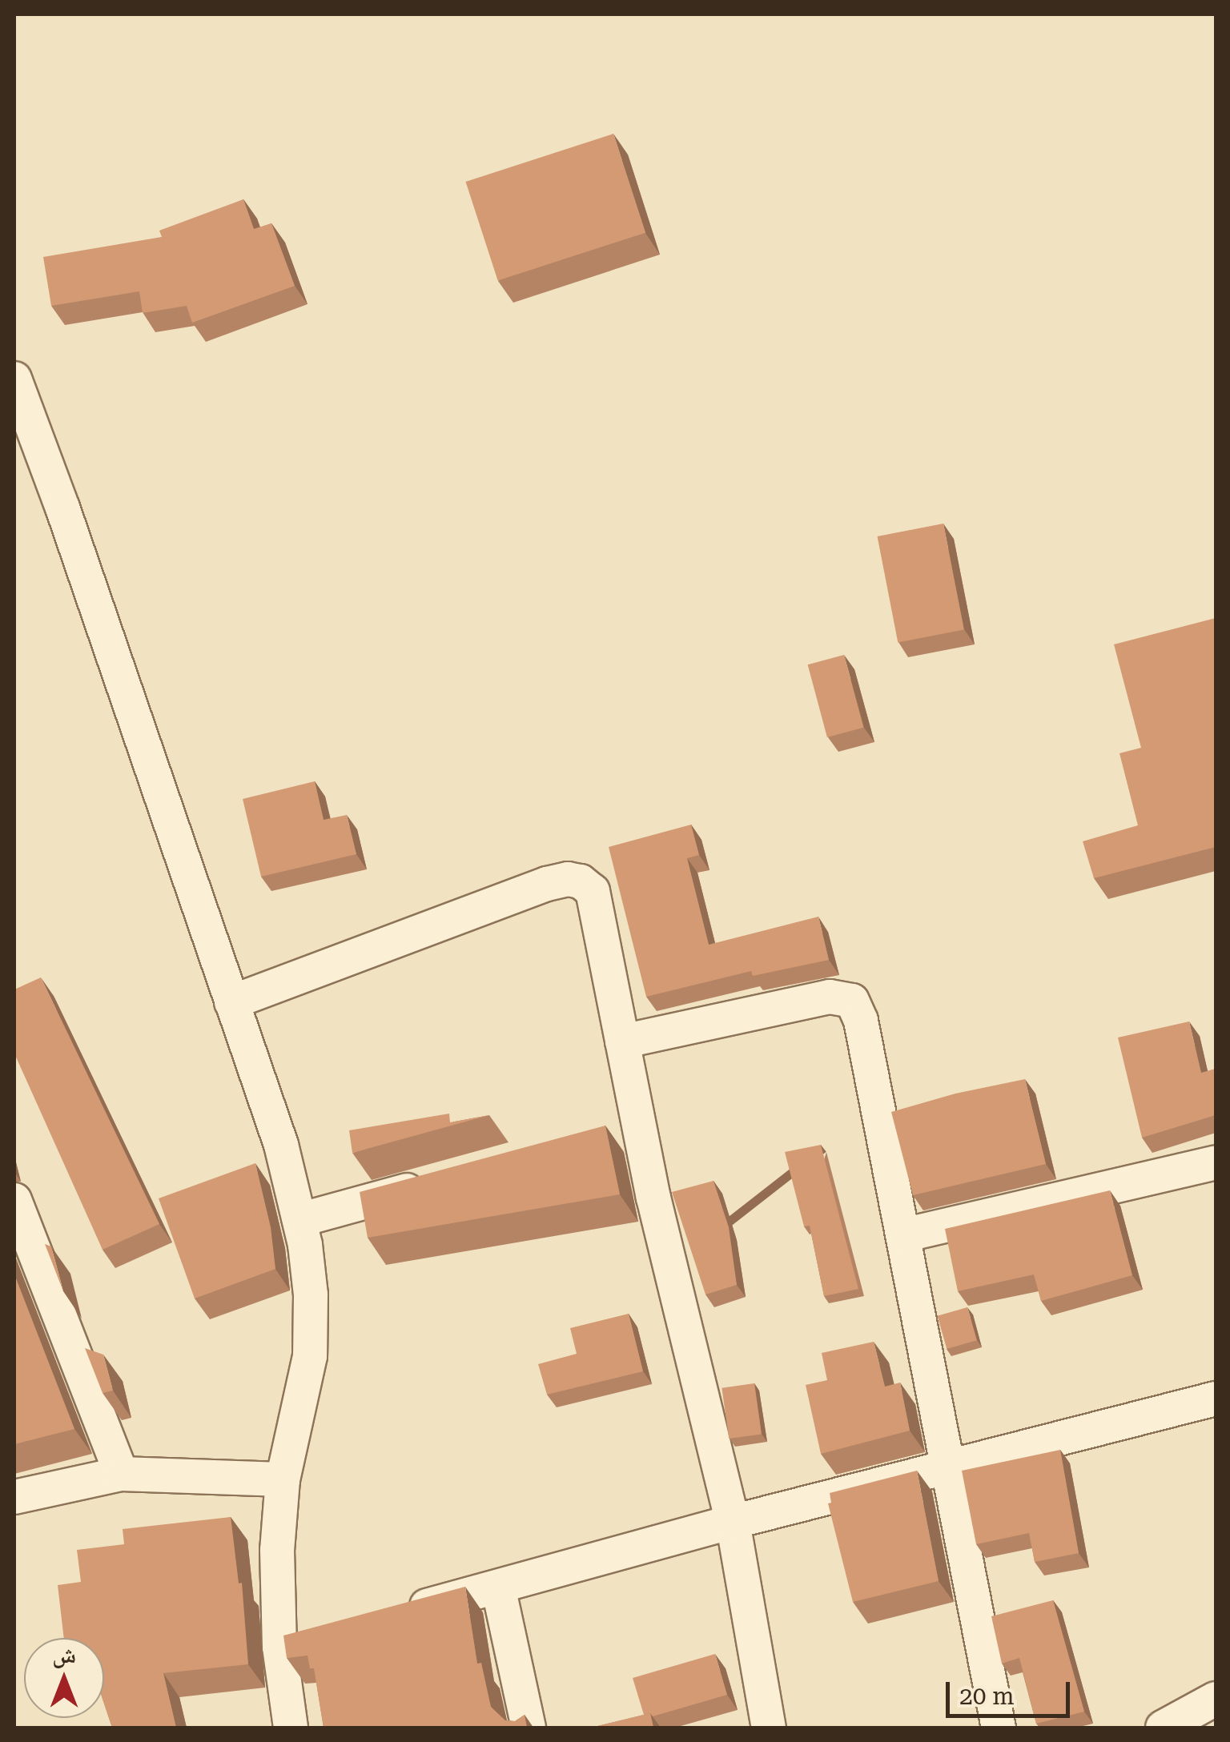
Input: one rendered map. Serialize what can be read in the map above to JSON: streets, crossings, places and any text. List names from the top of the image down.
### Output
{
  "scale_bar": "20 m",
  "north": "top"
}
